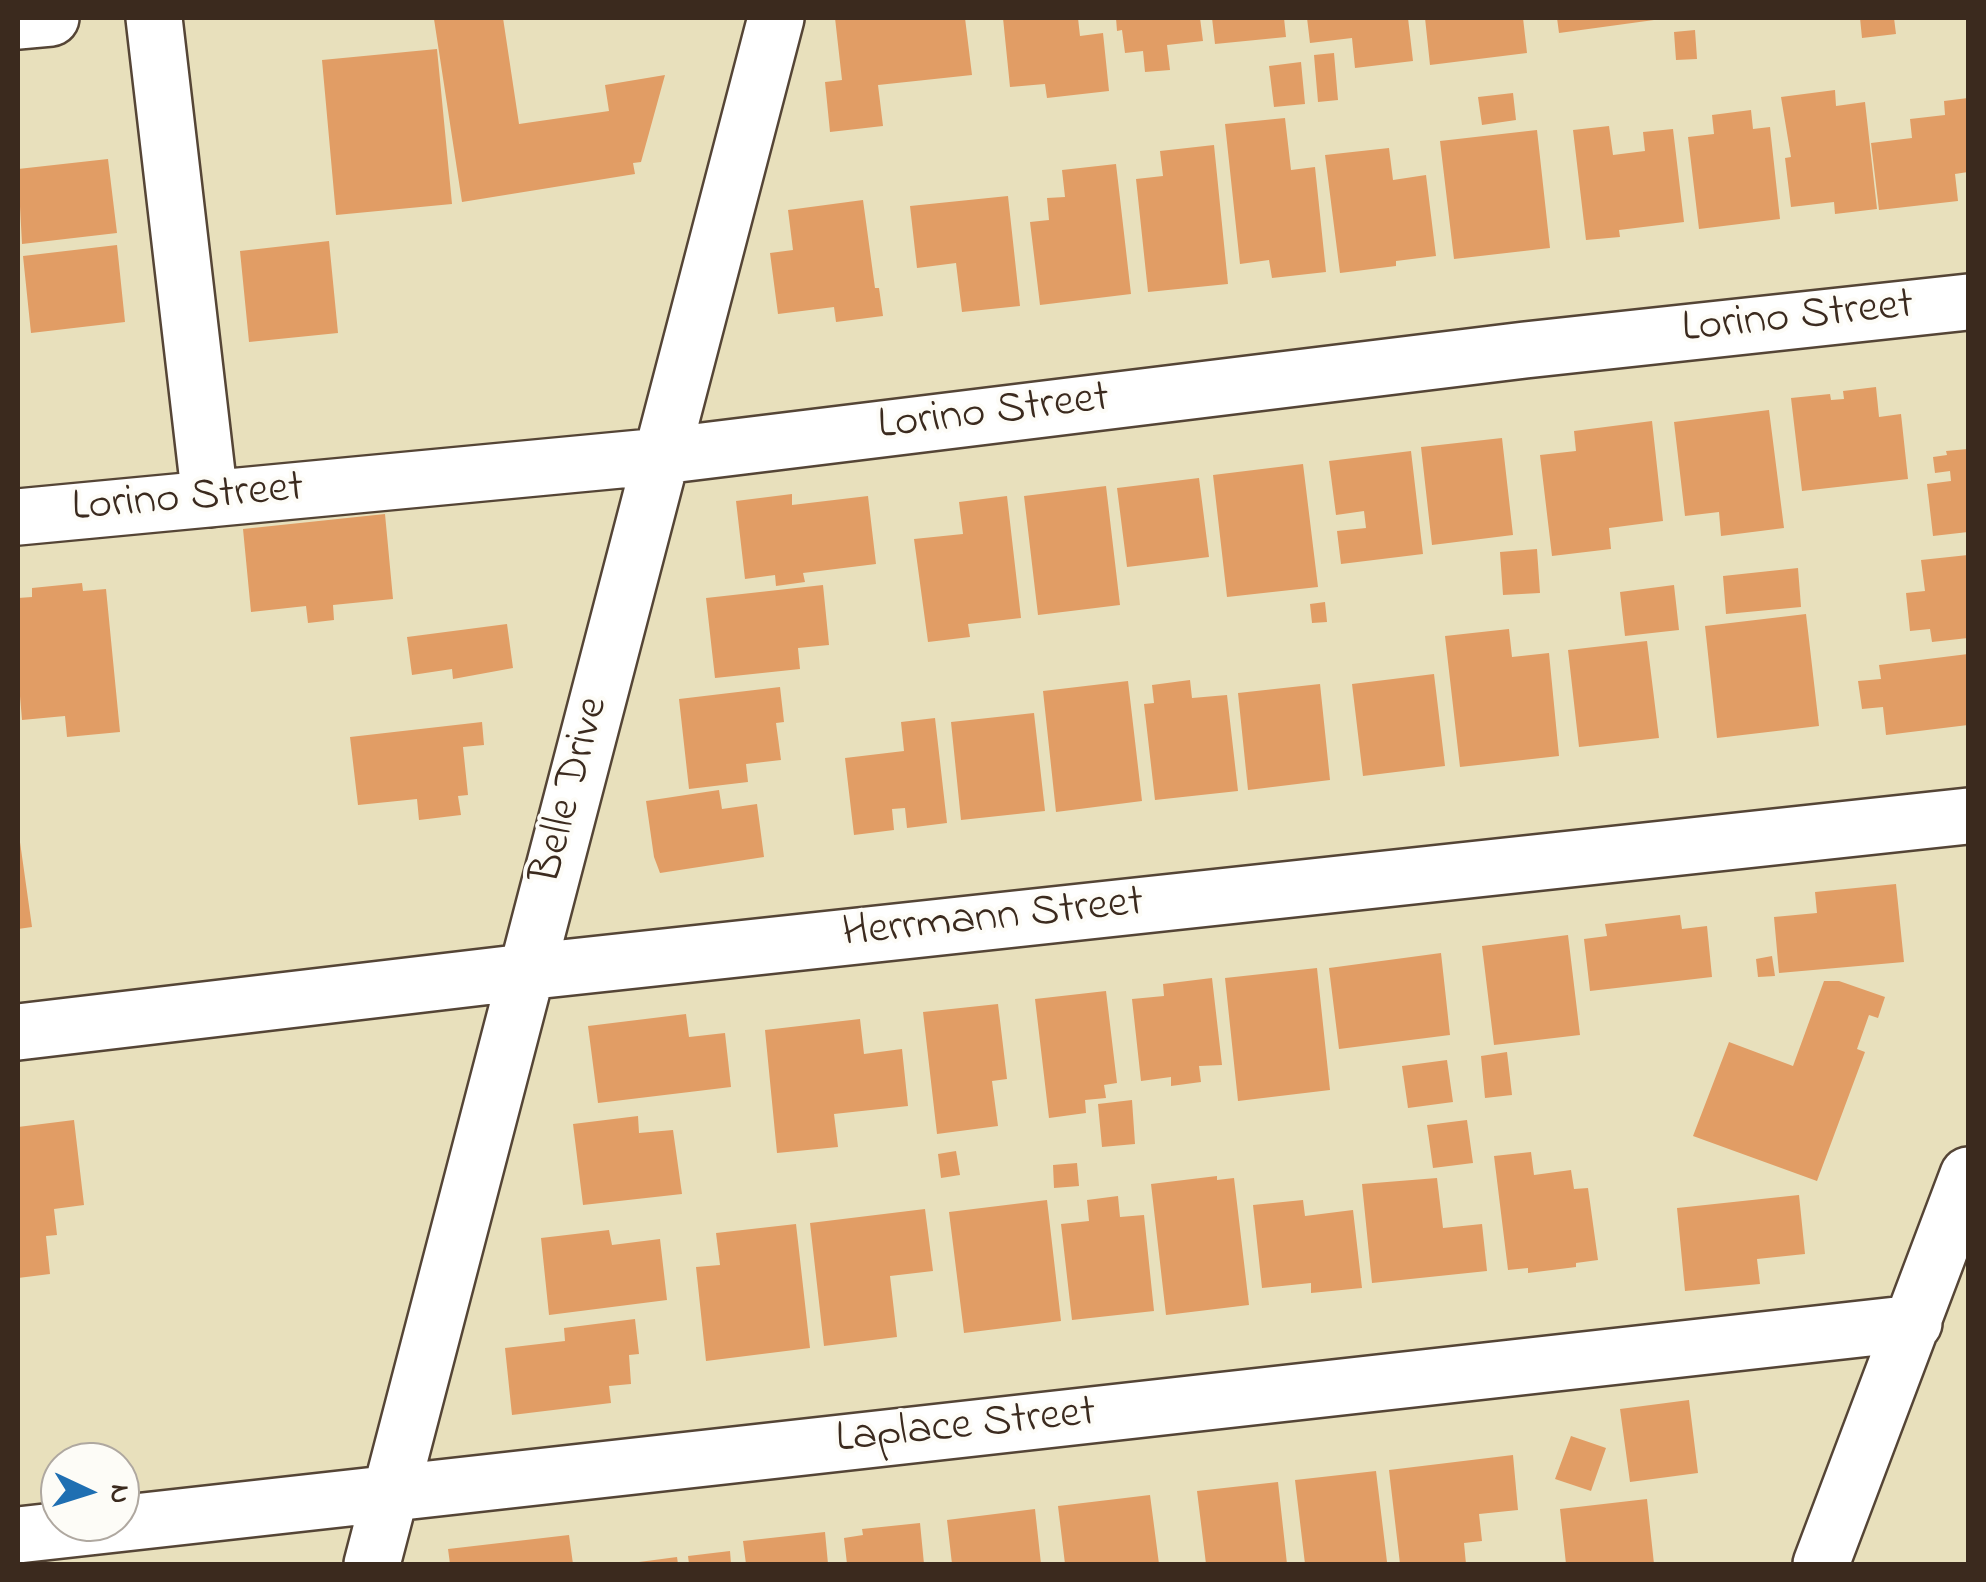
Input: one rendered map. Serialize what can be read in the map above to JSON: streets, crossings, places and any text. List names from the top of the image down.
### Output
{
  "streets": {
    "street": [
      "Lorino Street",
      "Belle Drive",
      "Herrmann Street",
      "Laplace Street"
    ]
  },
  "crossings": [
    ["Lorino Street", "Belle Drive"],
    ["Belle Drive", "Herrmann Street"],
    ["Belle Drive", "Laplace Street"]
  ],
  "north": "right"
}
